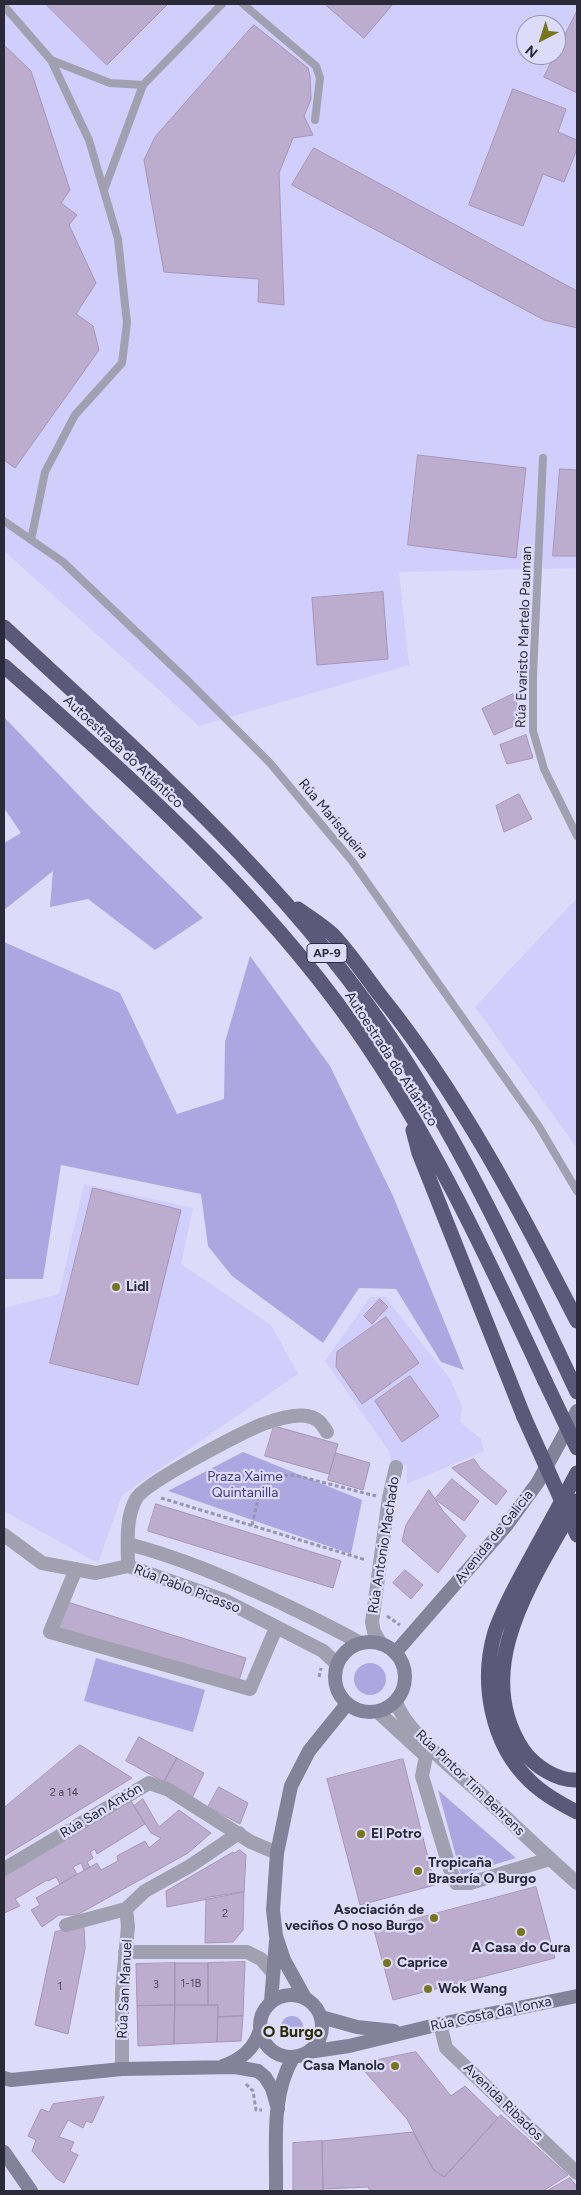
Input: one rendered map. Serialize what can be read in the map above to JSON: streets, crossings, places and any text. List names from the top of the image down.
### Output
{
  "streets": {
    "highway": ["Autoestrada do Atlántico", "AP-9"],
    "main road": ["Avenida de Galicia", "Rúa Costa da Lonxa"],
    "street": [
      "Rúa Antonio Machado",
      "Rúa Pablo Picasso",
      "Rúa Pintor Tim Behrens",
      "Rúa San Antón",
      "Rúa San Manuel",
      "Avenida Ribados"
    ],
    "lane": ["Rúa Evaristo Martelo Pauman", "Rúa Marisqueira"]
  },
  "crossings": [
    ["Avenida de Galicia", "Rúa Antonio Machado"],
    ["Avenida de Galicia", "Rúa Pablo Picasso"],
    ["Avenida de Galicia", "Rúa Pintor Tim Behrens"],
    ["Rúa Antonio Machado", "Rúa Pablo Picasso"],
    ["Rúa Antonio Machado", "Rúa Pintor Tim Behrens"],
    ["Rúa Pablo Picasso", "Rúa Pintor Tim Behrens"],
    ["Rúa Costa da Lonxa", "Avenida Ribados"]
  ],
  "districts": ["O Burgo"],
  "parks": ["Praza Xaime Quintanilla"],
  "places": [
    "Lidl",
    "El Potro",
    "Tropicaña Brasería O Burgo",
    "Asociación de veciños O noso Burgo",
    "A Casa do Cura",
    "Caprice",
    "Wok Wang",
    "Casa Manolo"
  ],
  "house_numbers": [
    "2 a 14",
    "2",
    "1-1B",
    "3",
    "1"
  ],
  "north": "bottom left"
}
